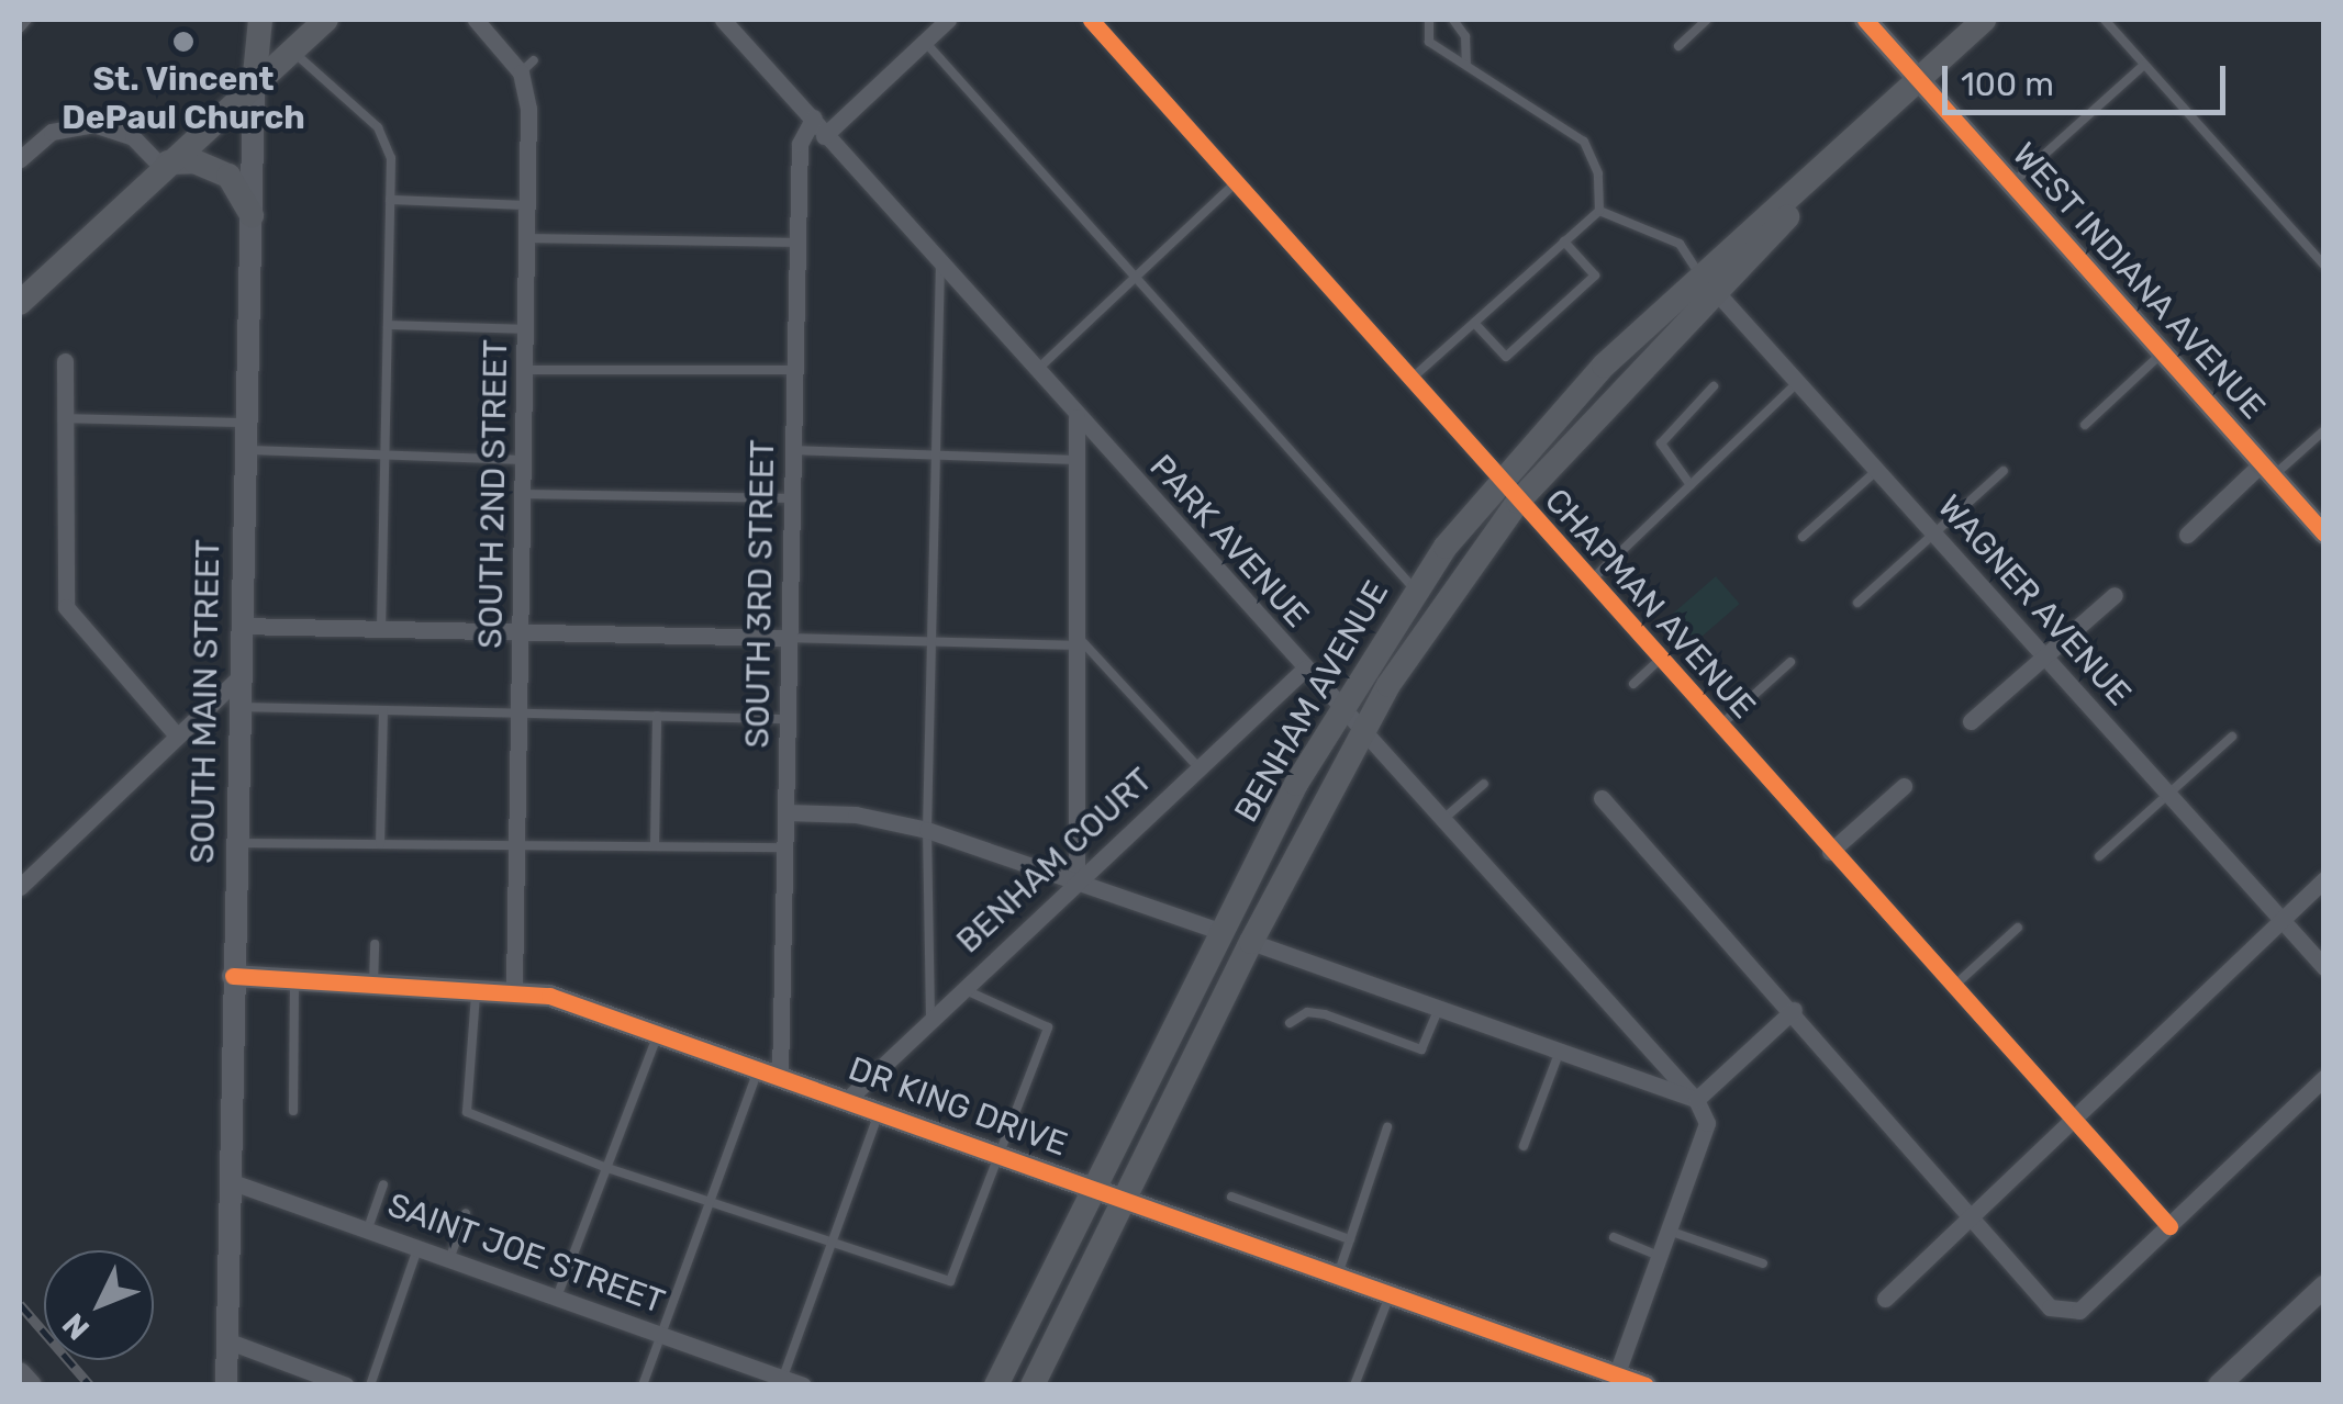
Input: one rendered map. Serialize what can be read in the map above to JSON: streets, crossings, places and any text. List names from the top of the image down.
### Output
{
  "streets": {
    "main road": ["SOUTH MAIN STREET", "BENHAM AVENUE"],
    "street": [
      "WEST INDIANA AVENUE",
      "SOUTH 2ND STREET",
      "PARK AVENUE",
      "SOUTH 3RD STREET",
      "WAGNER AVENUE",
      "CHAPMAN AVENUE",
      "BENHAM COURT",
      "DR KING DRIVE",
      "SAINT JOE STREET"
    ]
  },
  "crossings": [
    ["WEST INDIANA AVENUE", "BENHAM AVENUE"],
    ["SOUTH 2ND STREET", "DR KING DRIVE"],
    ["PARK AVENUE", "SOUTH 3RD STREET"],
    ["PARK AVENUE", "BENHAM AVENUE"],
    ["PARK AVENUE", "BENHAM COURT"],
    ["SOUTH 3RD STREET", "DR KING DRIVE"],
    ["WAGNER AVENUE", "BENHAM AVENUE"],
    ["CHAPMAN AVENUE", "BENHAM AVENUE"],
    ["SOUTH MAIN STREET", "DR KING DRIVE"],
    ["SOUTH MAIN STREET", "SAINT JOE STREET"],
    ["BENHAM AVENUE", "DR KING DRIVE"],
    ["BENHAM COURT", "DR KING DRIVE"]
  ],
  "places": ["St. Vincent DePaul Church"],
  "scale_bar": "100 m",
  "north": "bottom left"
}
